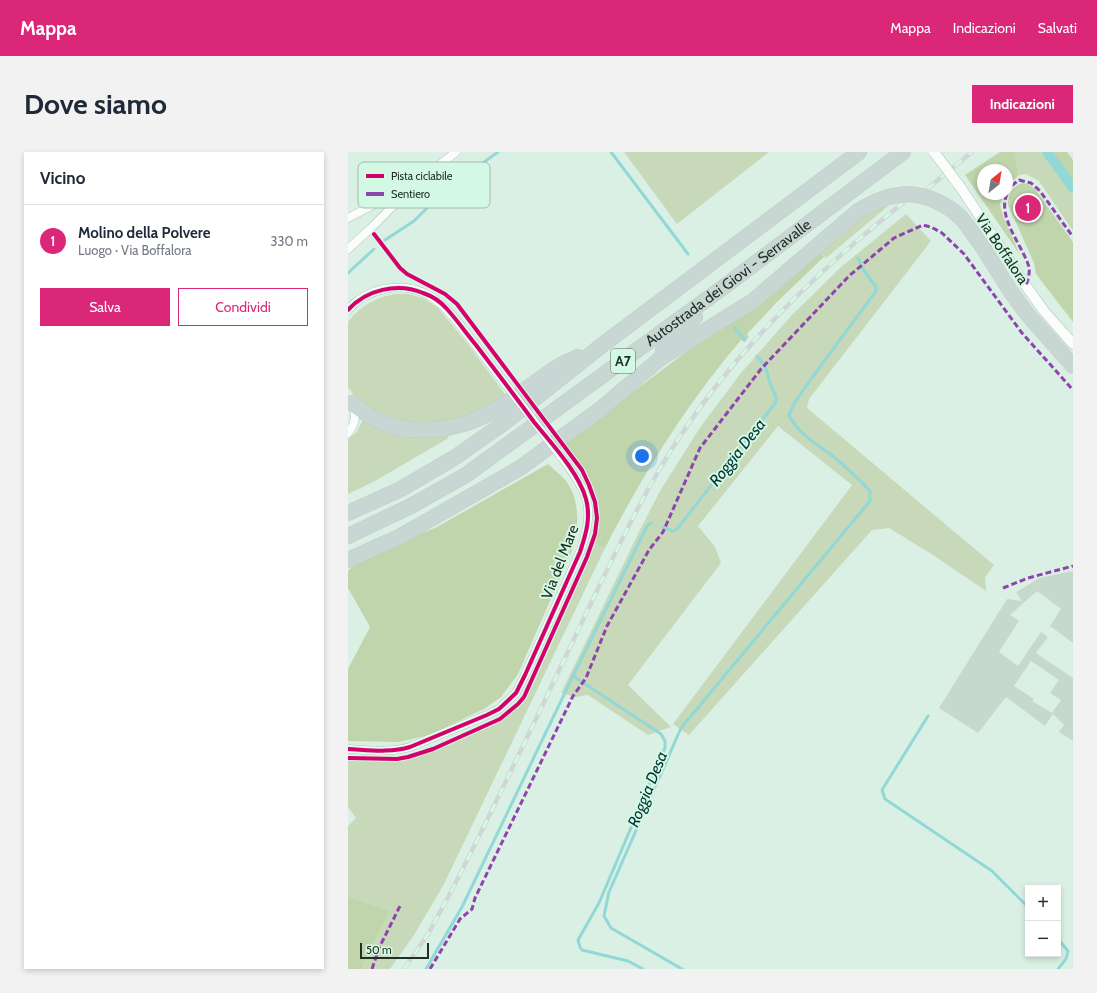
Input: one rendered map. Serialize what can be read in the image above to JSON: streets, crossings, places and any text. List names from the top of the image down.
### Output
{
  "streets": {
    "highway": ["Autostrada dei Giovi - Serravalle", "A7"],
    "street": ["Via Boffalora", "Via del Mare"]
  },
  "water": ["Roggia Desa"],
  "legend": ["Pista ciclabile", "Sentiero"],
  "scale_bar": "50 m",
  "north": "top right",
  "page": {
    "header": "Mappa",
    "nav": ["Mappa", "Indicazioni", "Salvati"],
    "buttons": [
      "Indicazioni",
      ["Salva", "Condividi"]
    ],
    "title": "Dove siamo",
    "heading": "Vicino",
    "pins": "1",
    "list": [
      {
        "mark": "1",
        "name": "Molino della Polvere",
        "note": "Luogo · Via Boffalora",
        "value": "330 m"
      }
    ],
    "map_buttons": ["+", "−"],
    "scale": "50 m"
  }
}
